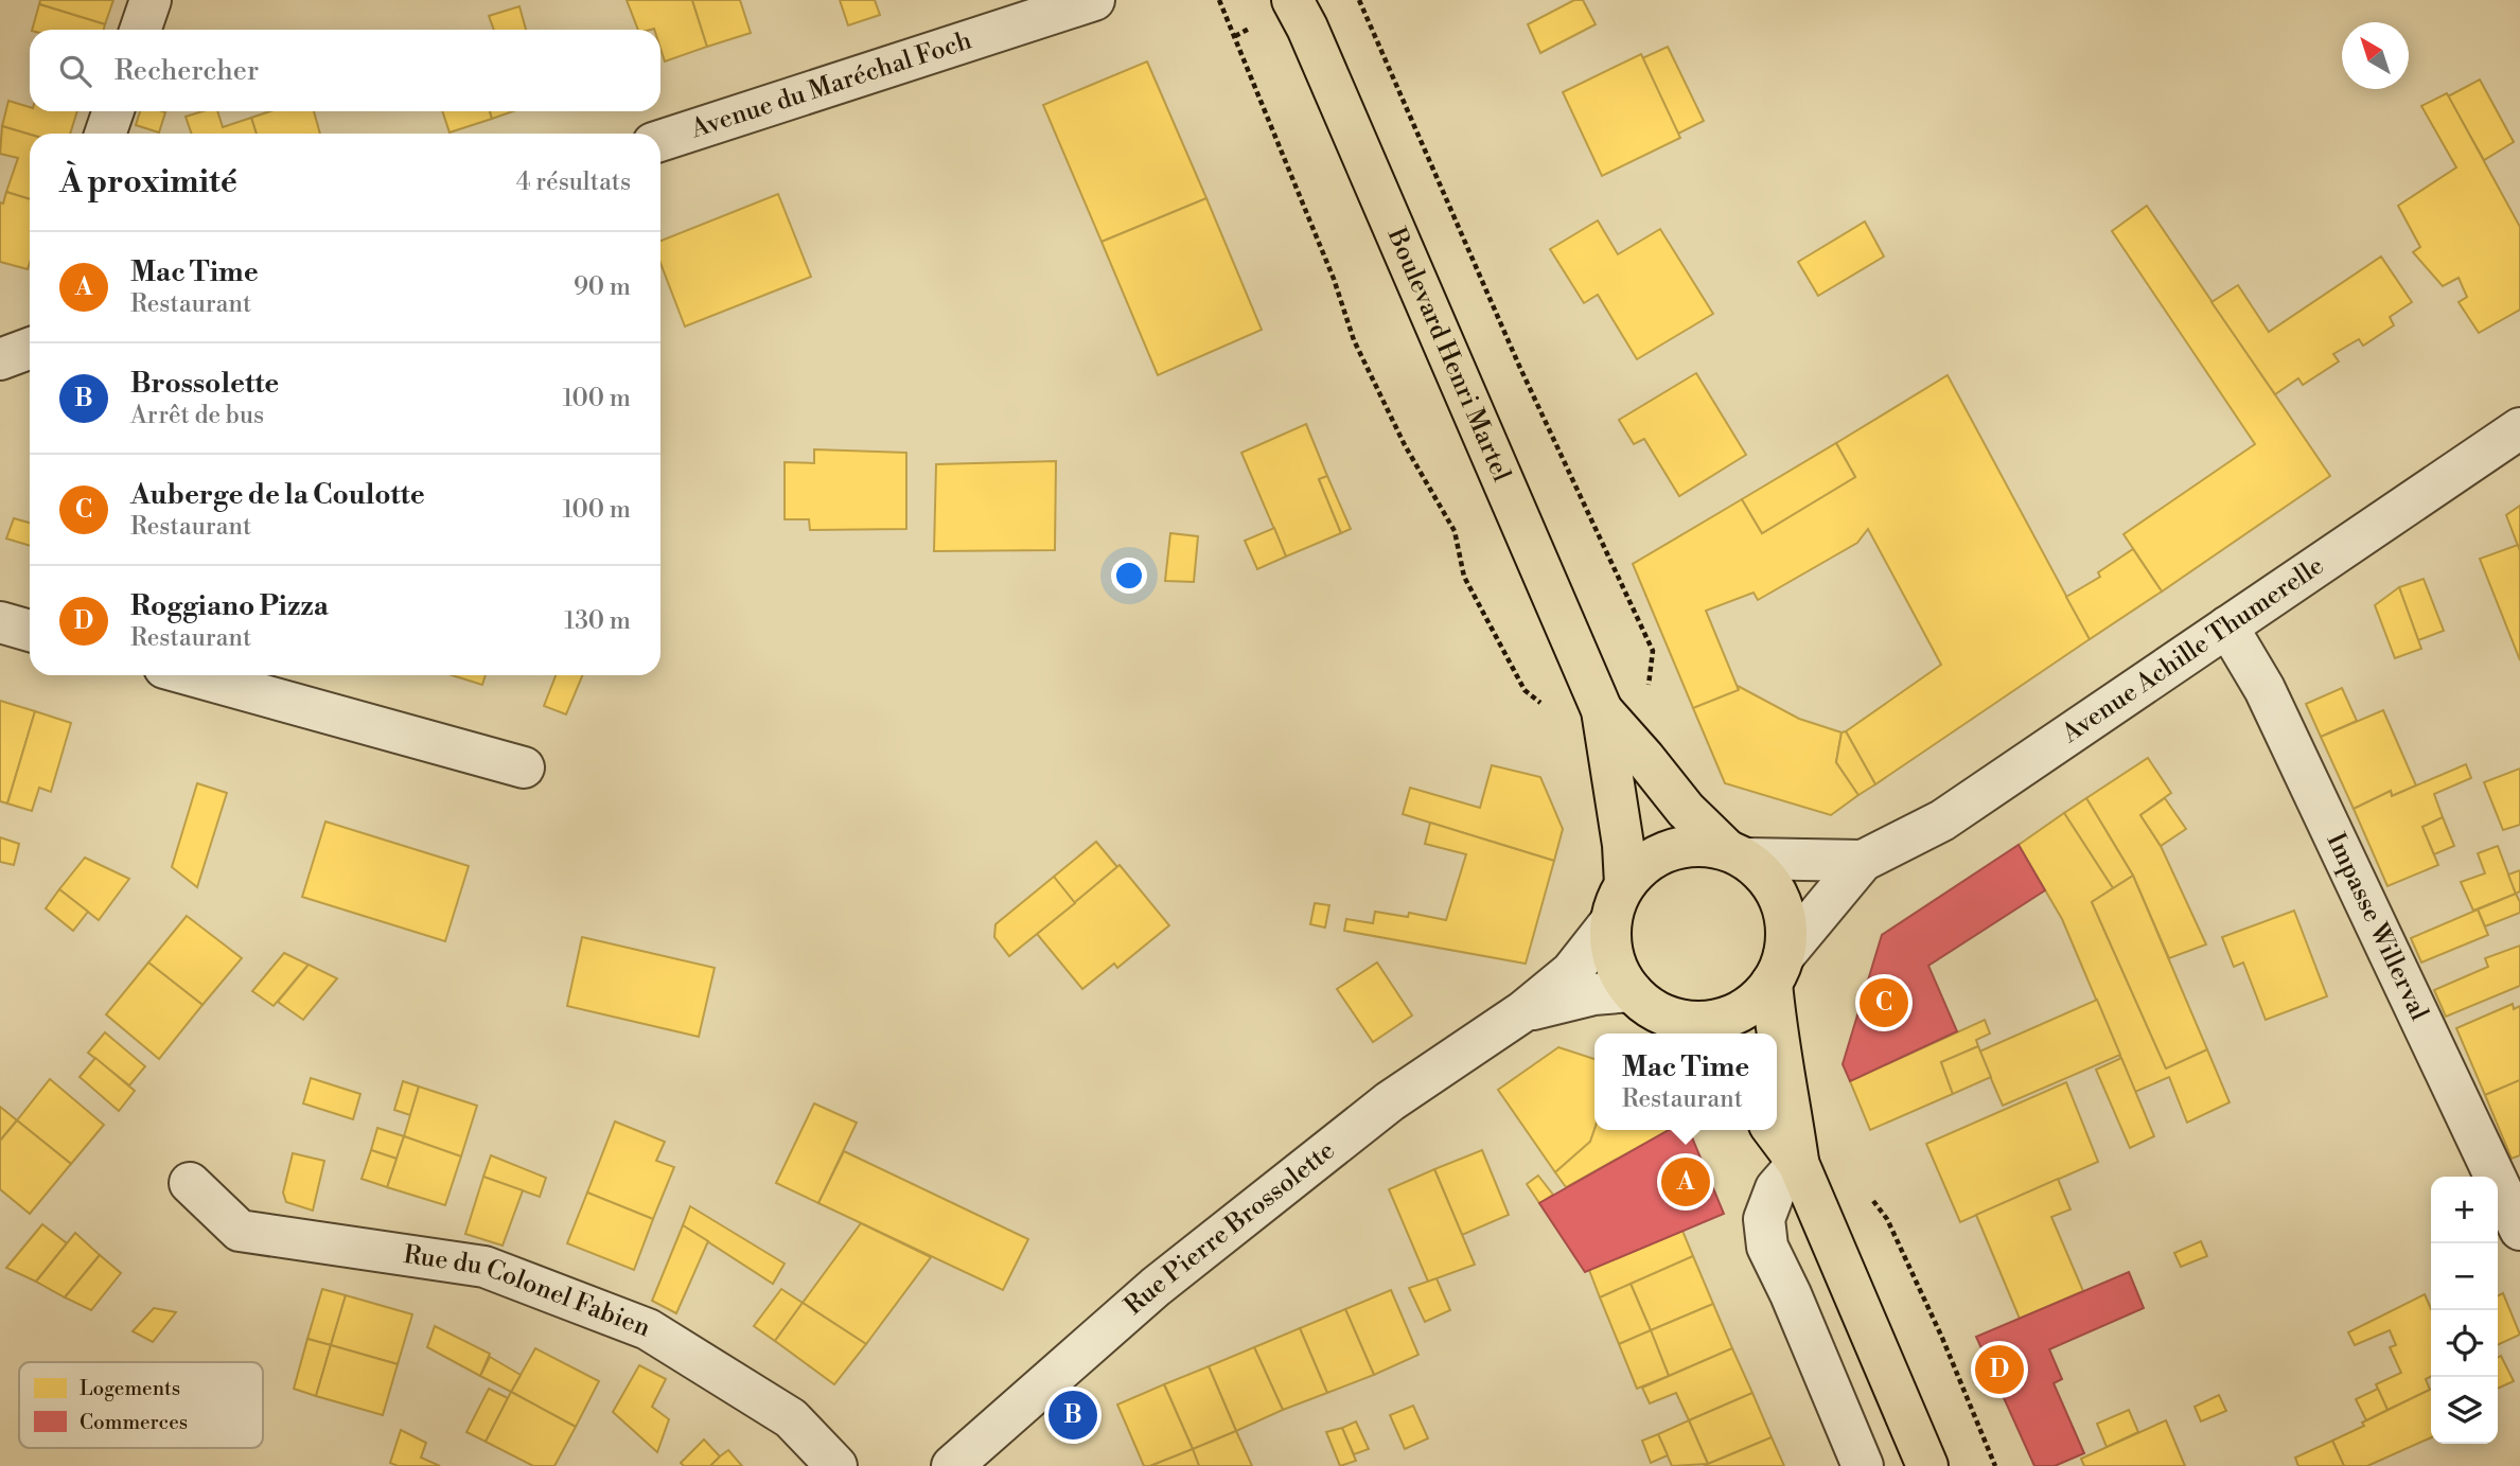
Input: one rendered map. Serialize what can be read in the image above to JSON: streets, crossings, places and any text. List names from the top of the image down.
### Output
{
  "streets": {
    "main road": ["Boulevard Henri Martel"],
    "street": [
      "Avenue du Maréchal Foch",
      "Avenue Achille Thumerelle",
      "Impasse Willerval",
      "Rue Pierre Brossolette",
      "Rue du Colonel Fabien"
    ]
  },
  "crossings": [
    ["Boulevard Henri Martel", "Avenue Achille Thumerelle"],
    ["Boulevard Henri Martel", "Rue Pierre Brossolette"],
    ["Avenue Achille Thumerelle", "Impasse Willerval"],
    ["Avenue Achille Thumerelle", "Rue Pierre Brossolette"]
  ],
  "legend": ["Logements", "Commerces"],
  "north": "top left",
  "page": {
    "search": "Rechercher",
    "heading": ["À proximité", "4 résultats"],
    "list": [
      {
        "mark": "A",
        "name": "Mac Time",
        "note": "Restaurant",
        "value": "90 m"
      },
      {
        "mark": "B",
        "name": "Brossolette",
        "note": "Arrêt de bus",
        "value": "100 m"
      },
      {
        "mark": "C",
        "name": "Auberge de la Coulotte",
        "note": "Restaurant",
        "value": "100 m"
      },
      {
        "mark": "D",
        "name": "Roggiano Pizza",
        "note": "Restaurant",
        "value": "130 m"
      }
    ],
    "pins": [
      "C",
      "A",
      "D",
      "B"
    ],
    "popup": ["Mac Time", "Restaurant"],
    "map_buttons": ["+", "−"]
  }
}
